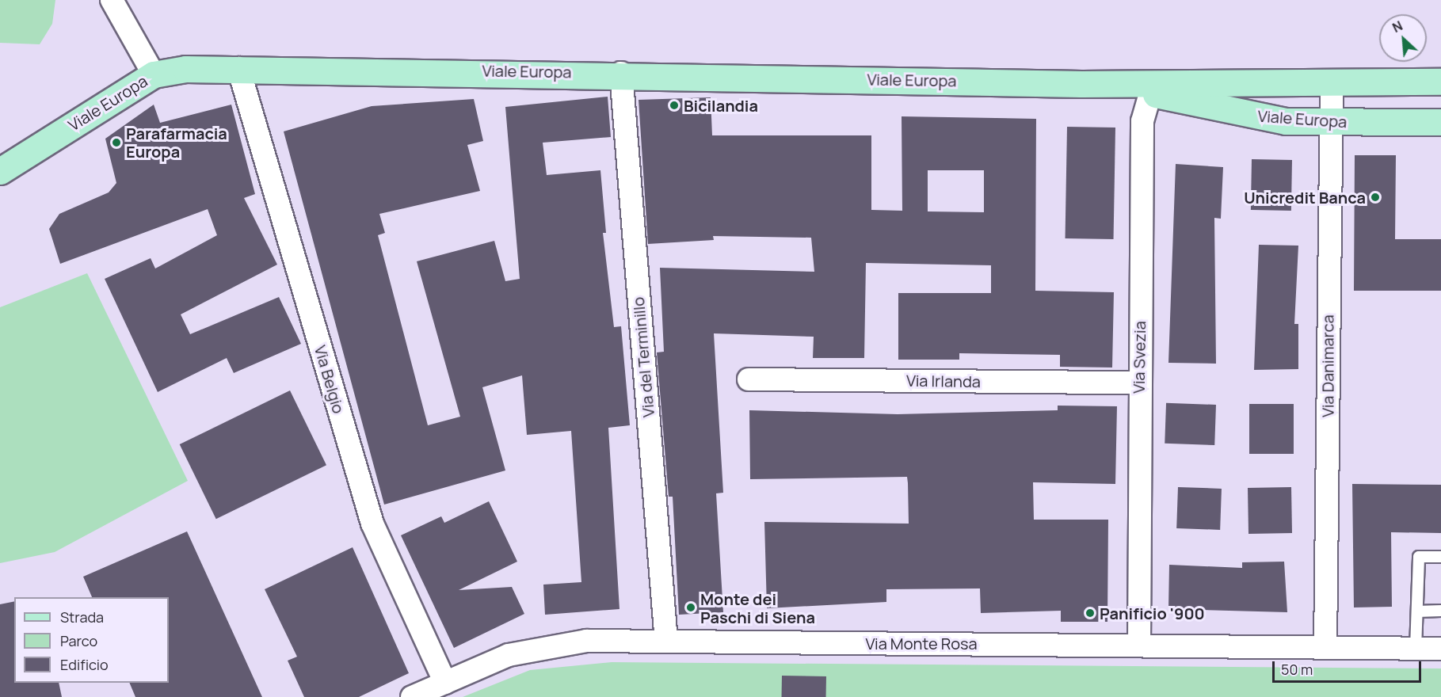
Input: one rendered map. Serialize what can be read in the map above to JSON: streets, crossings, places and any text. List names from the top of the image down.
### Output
{
  "streets": {
    "street": [
      "Viale Europa",
      "Via del Terminillo",
      "Via Svezia",
      "Via Danimarca",
      "Via Belgio",
      "Via Irlanda",
      "Via Monte Rosa"
    ]
  },
  "crossings": [
    ["Viale Europa", "Via del Terminillo"],
    ["Viale Europa", "Via Svezia"],
    ["Viale Europa", "Via Danimarca"],
    ["Viale Europa", "Via Belgio"],
    ["Via del Terminillo", "Via Monte Rosa"],
    ["Via Svezia", "Via Irlanda"],
    ["Via Svezia", "Via Monte Rosa"],
    ["Via Danimarca", "Via Monte Rosa"],
    ["Via Belgio", "Via Monte Rosa"]
  ],
  "places": [
    "Bicilandia",
    "Parafarmacia Europa",
    "Unicredit Banca",
    "Monte dei Paschi di Siena",
    "Panificio '900"
  ],
  "legend": ["Strada", "Parco", "Edificio"],
  "scale_bar": "50 m",
  "north": "top left"
}
